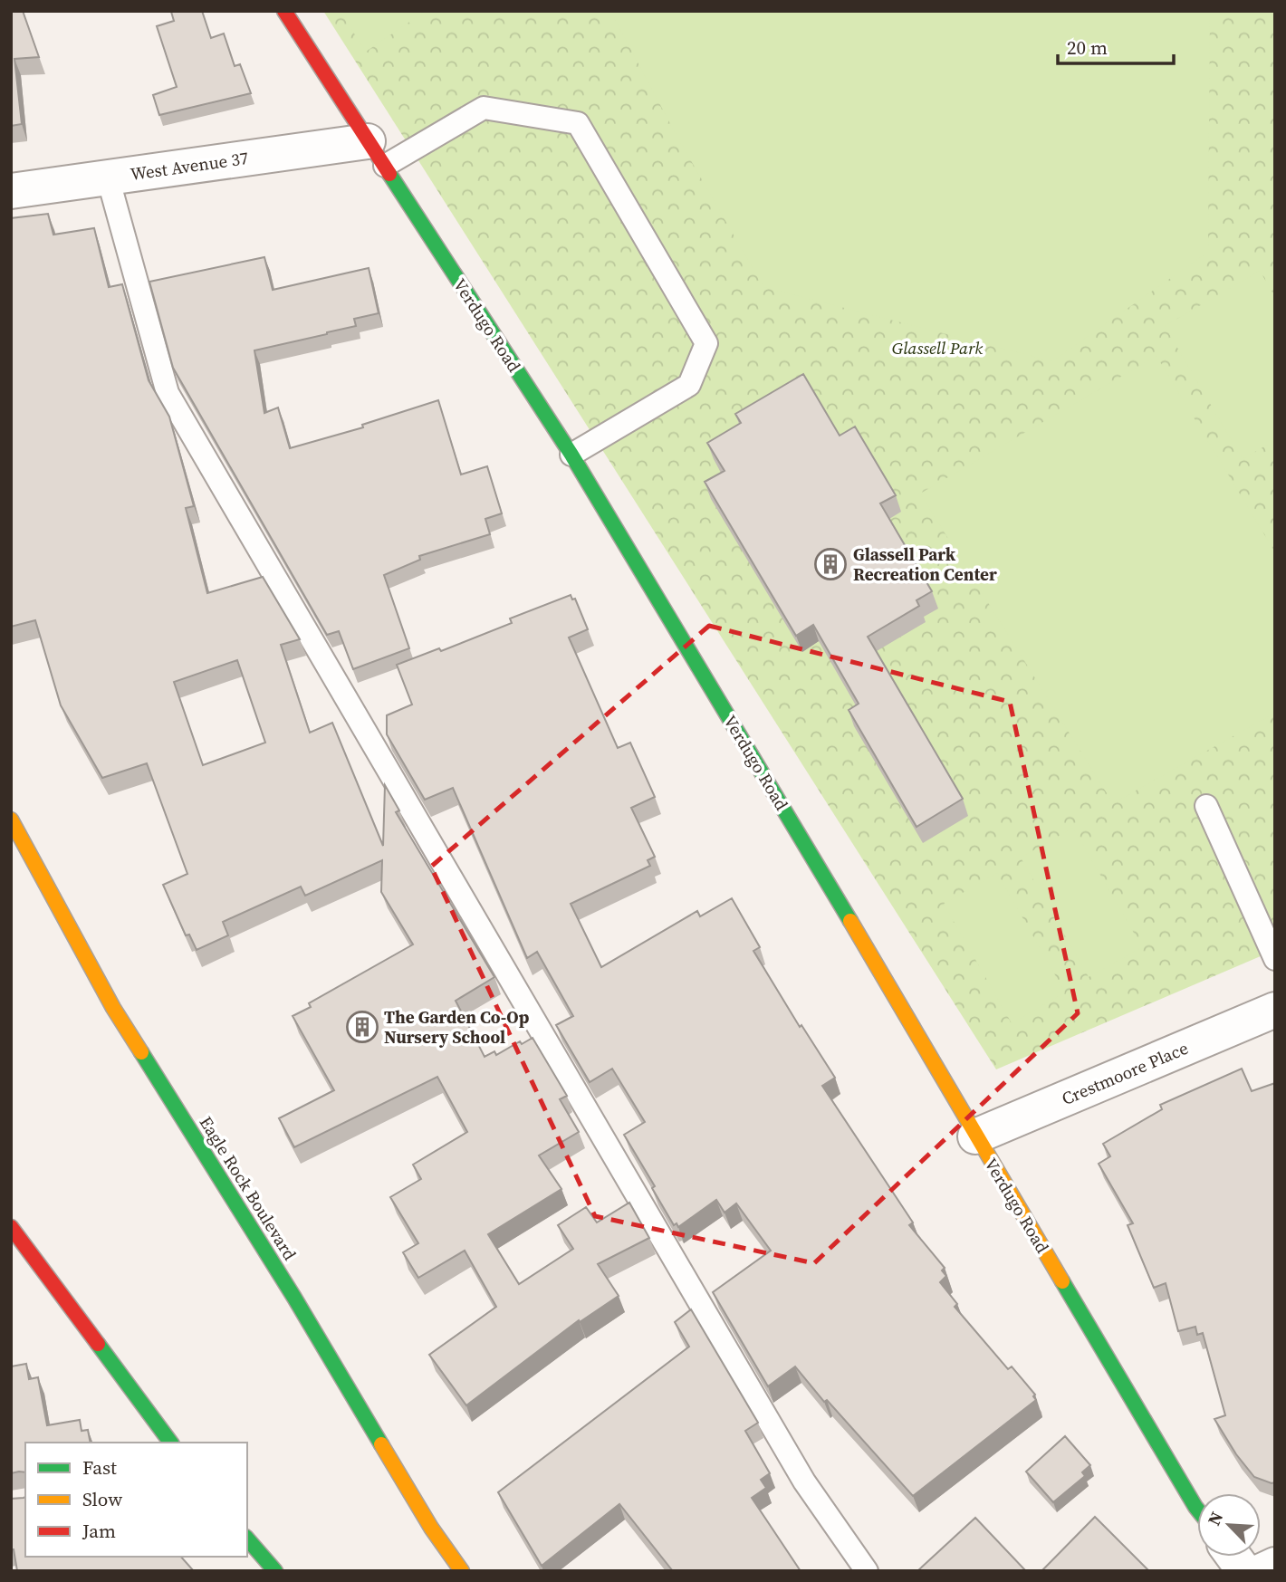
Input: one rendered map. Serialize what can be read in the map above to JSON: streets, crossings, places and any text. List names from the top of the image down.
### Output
{
  "streets": {
    "street": [
      "West Avenue 37",
      "Verdugo Road",
      "Crestmoore Place",
      "Eagle Rock Boulevard"
    ]
  },
  "crossings": [
    ["West Avenue 37", "Verdugo Road"],
    ["Verdugo Road", "Crestmoore Place"]
  ],
  "parks": ["Glassell Park"],
  "places": {
    "building": ["Glassell Park Recreation Center", "The Garden Co-Op Nursery School"]
  },
  "legend": ["Fast", "Slow", "Jam"],
  "scale_bar": "20 m",
  "north": "top left"
}
